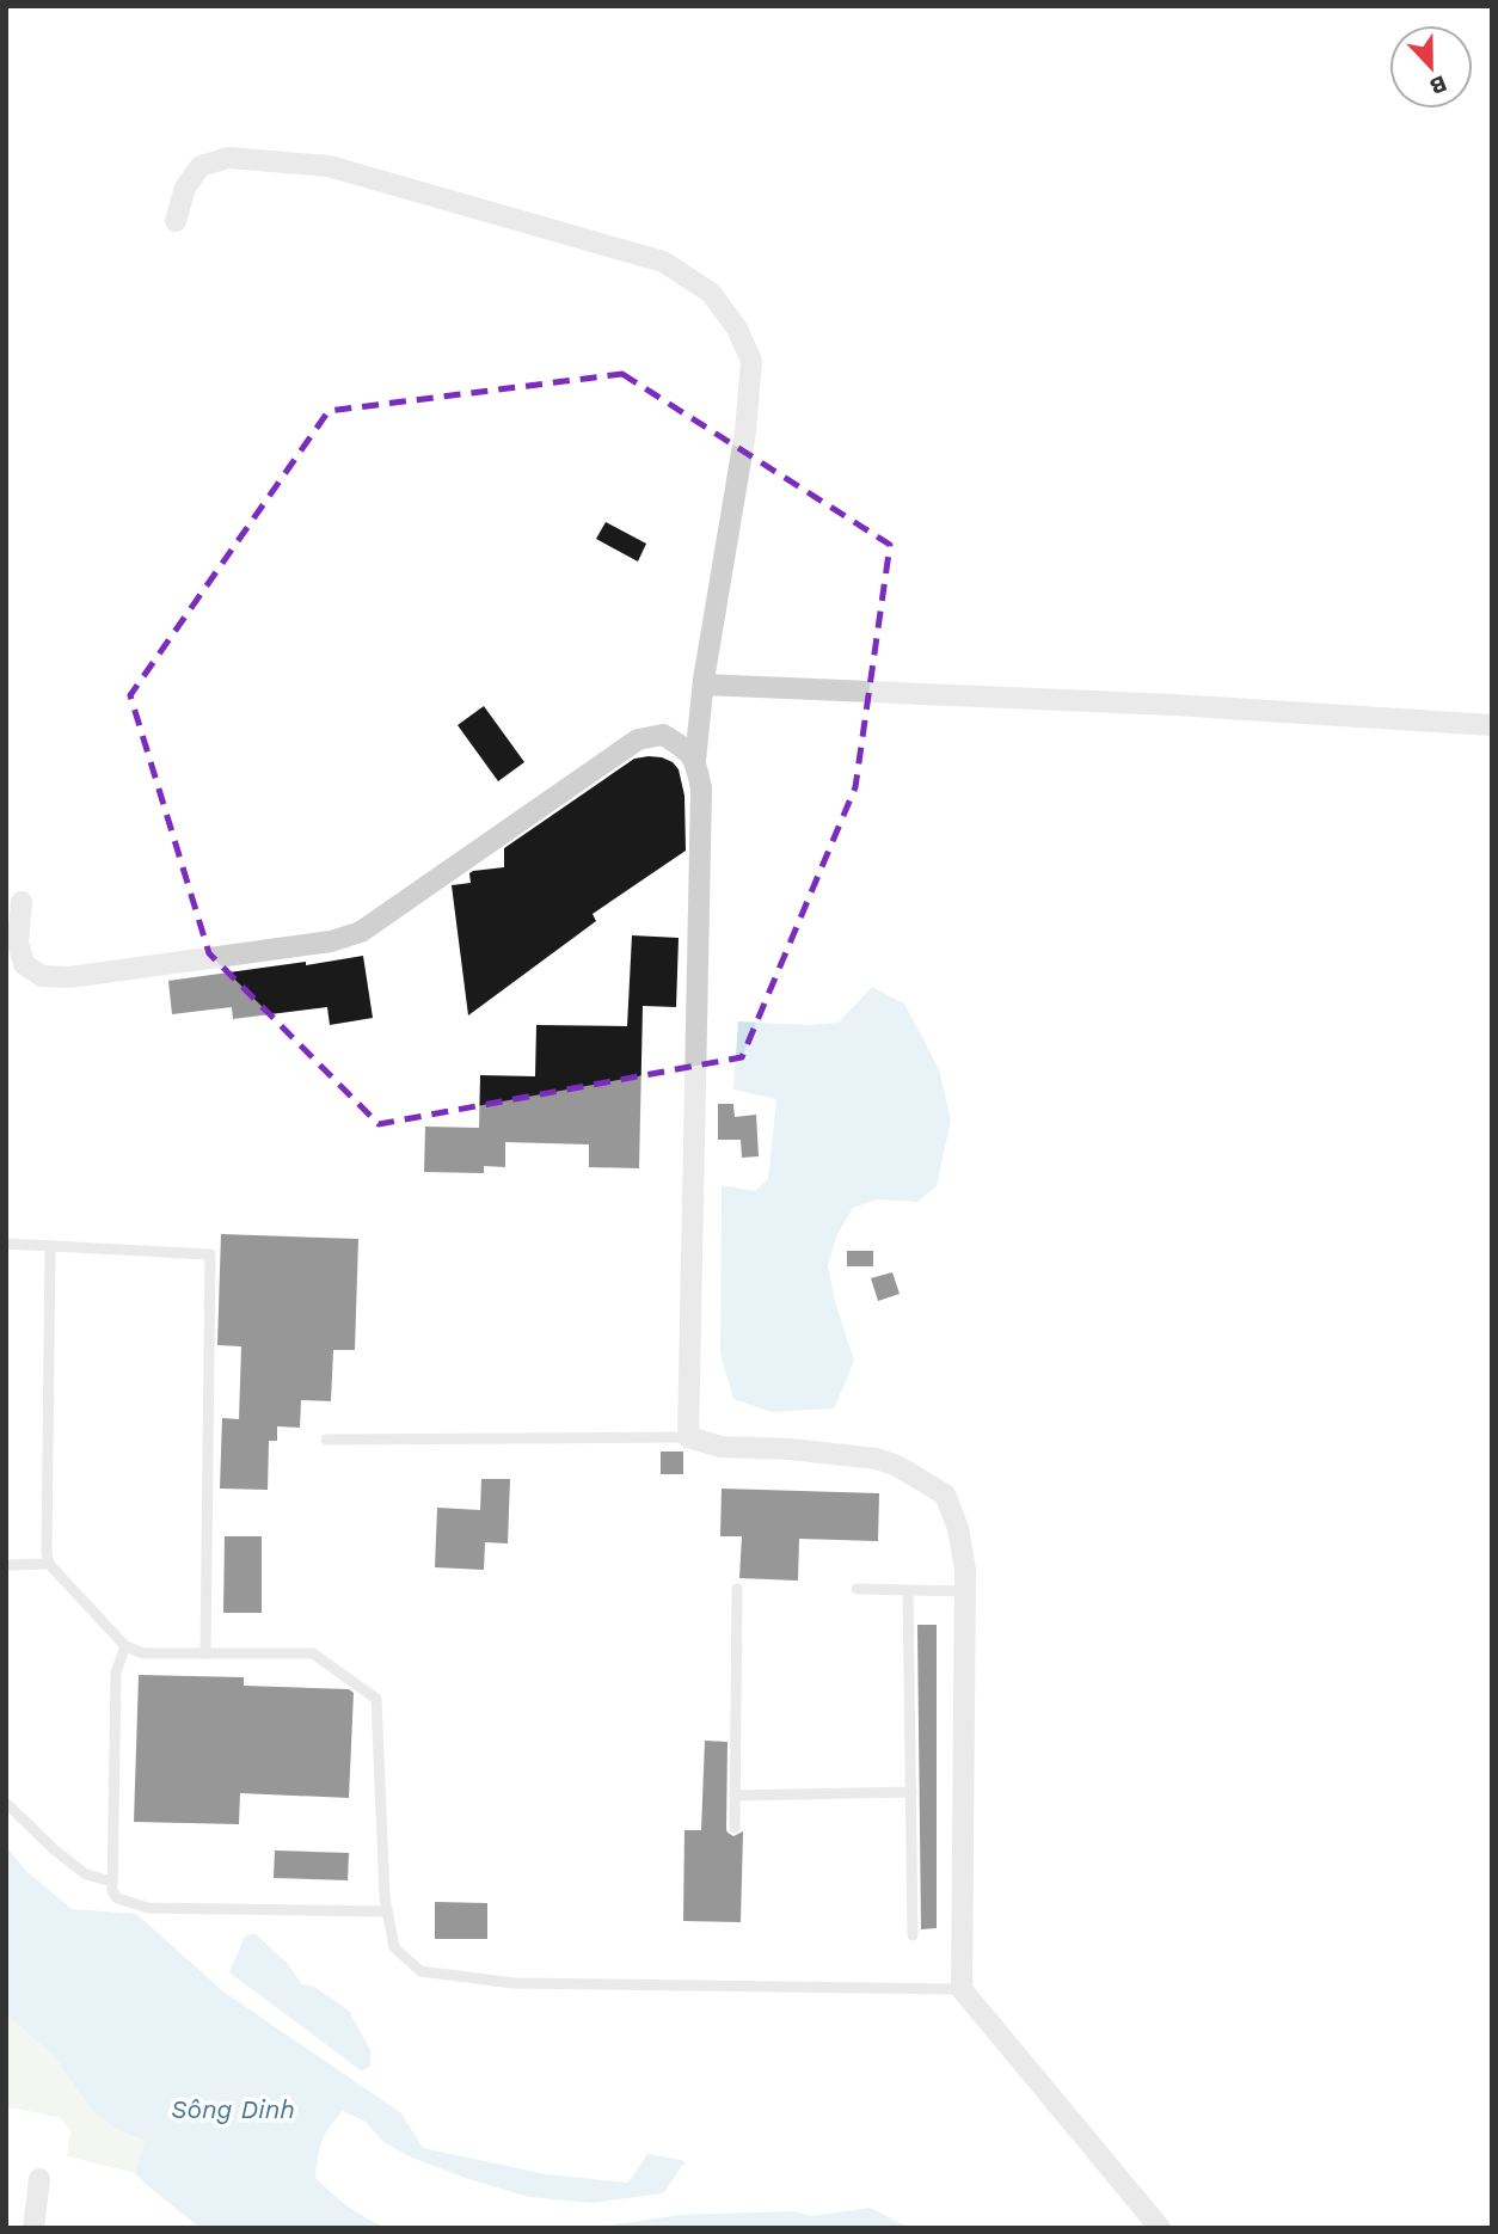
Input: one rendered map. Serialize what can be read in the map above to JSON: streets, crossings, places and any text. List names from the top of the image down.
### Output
{
  "water": ["Sông Dinh"],
  "north": "bottom"
}
